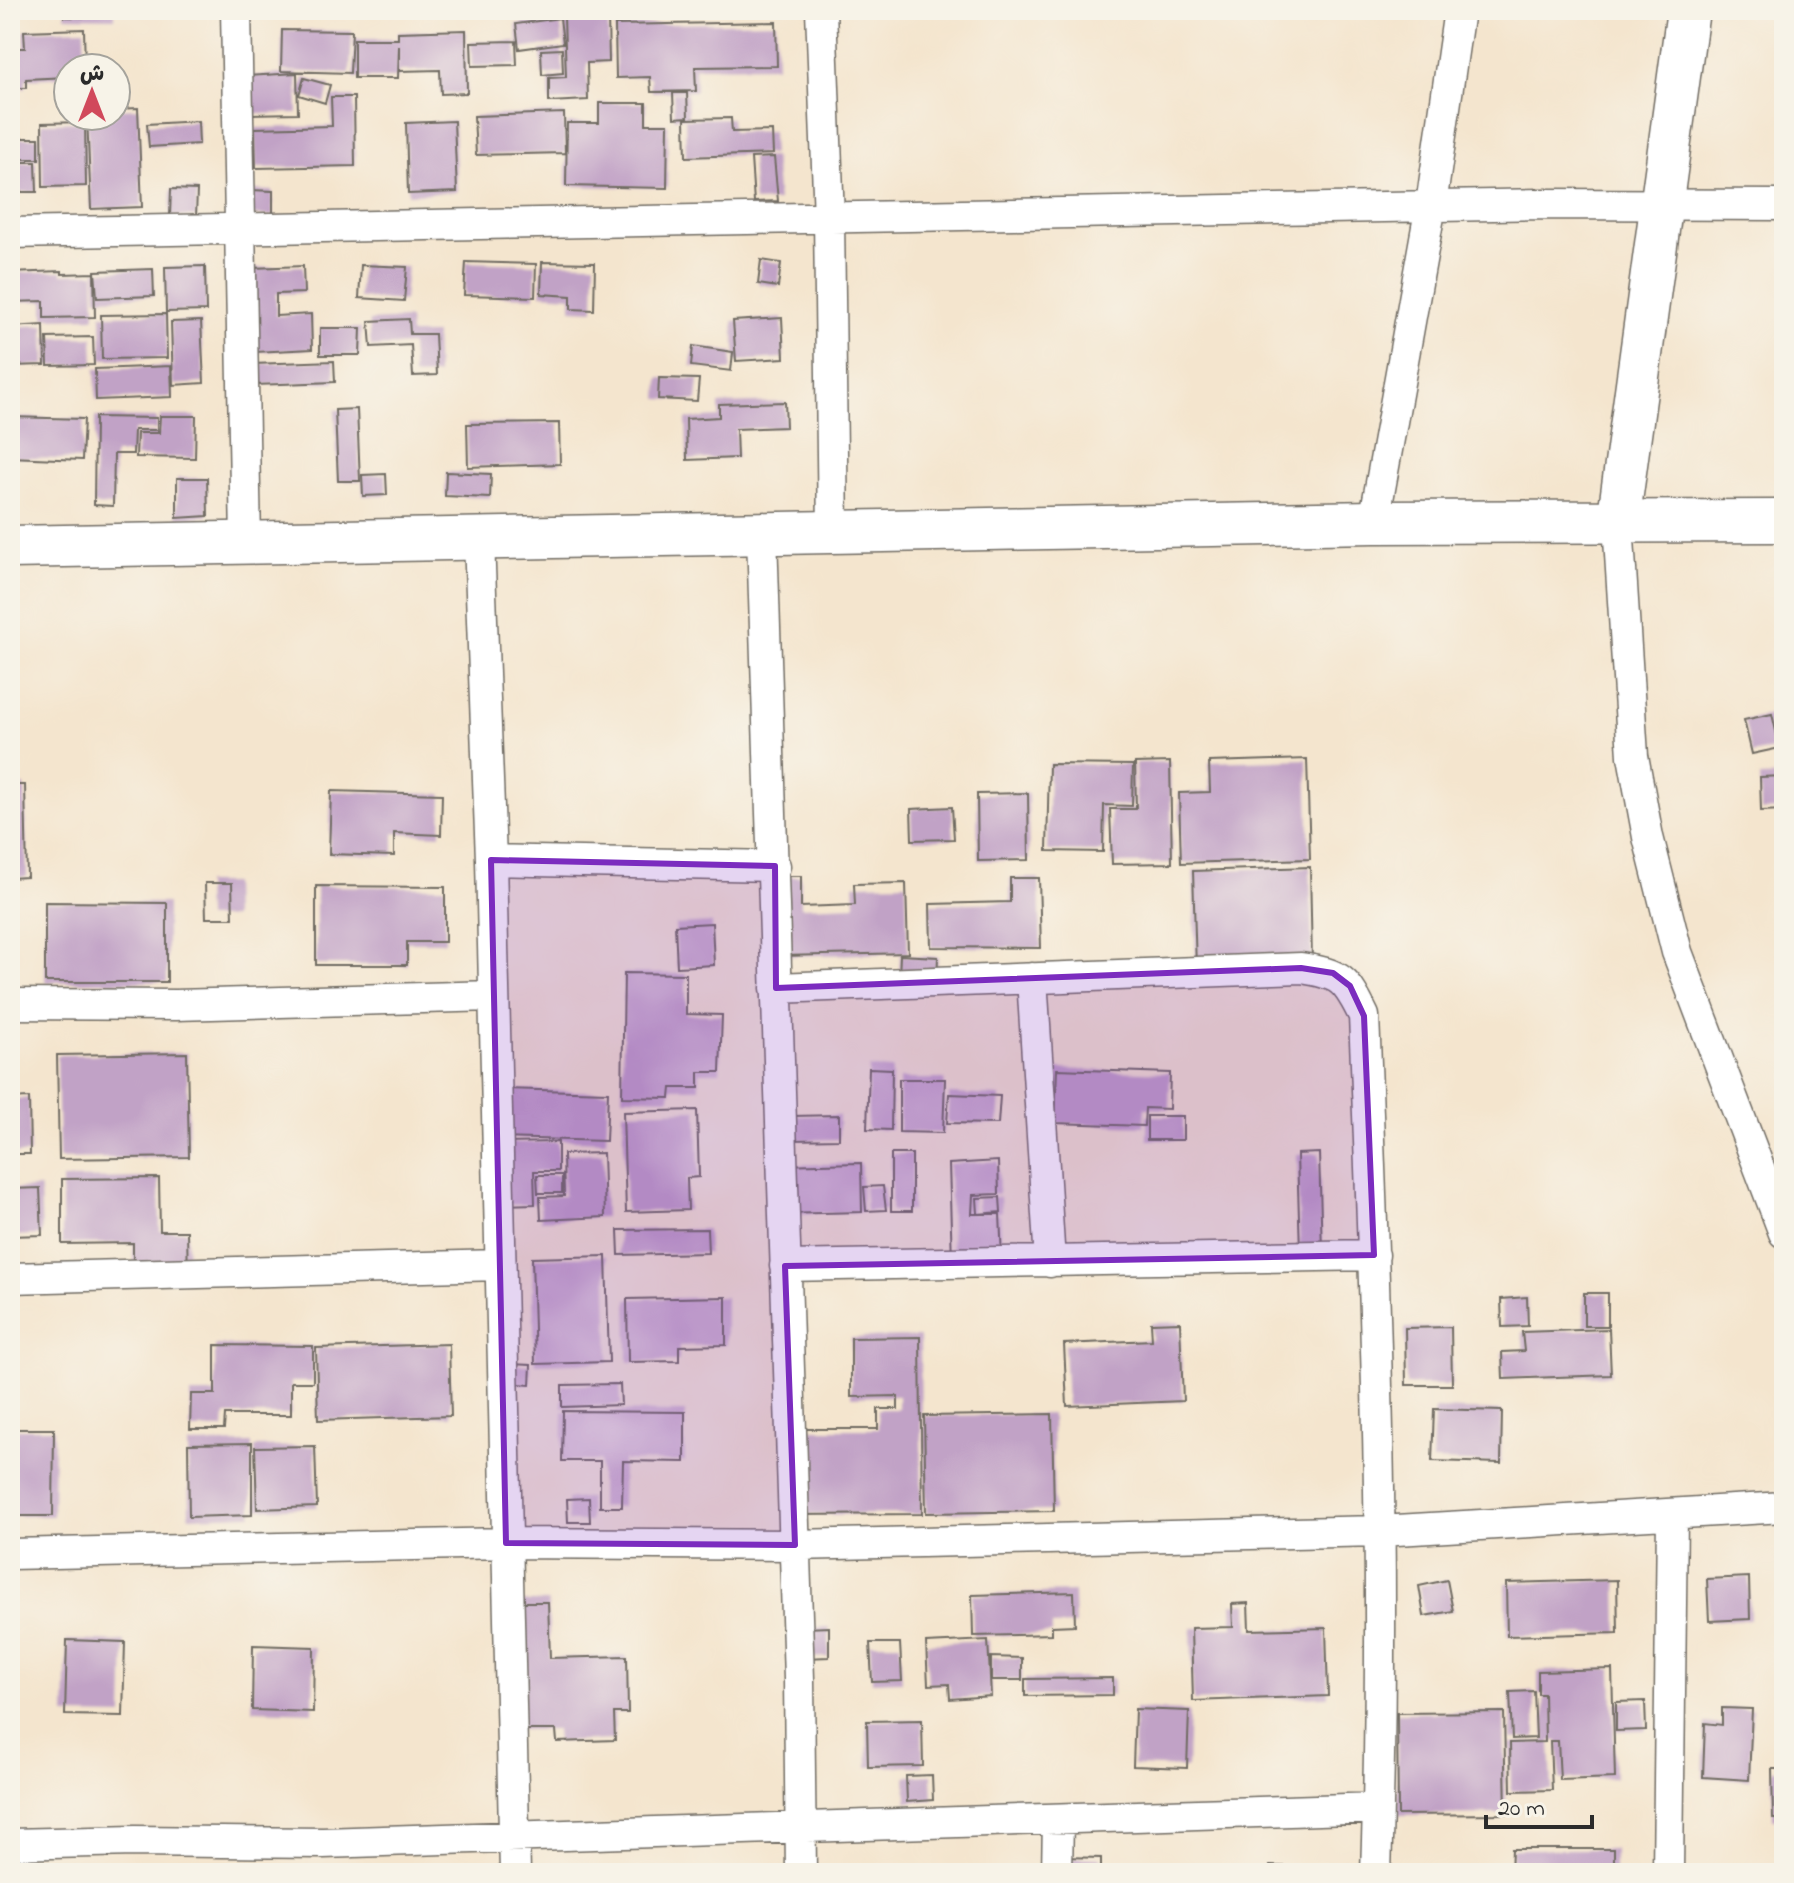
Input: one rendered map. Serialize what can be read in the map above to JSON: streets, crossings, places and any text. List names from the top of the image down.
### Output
{
  "scale_bar": "20 m",
  "north": "top"
}
